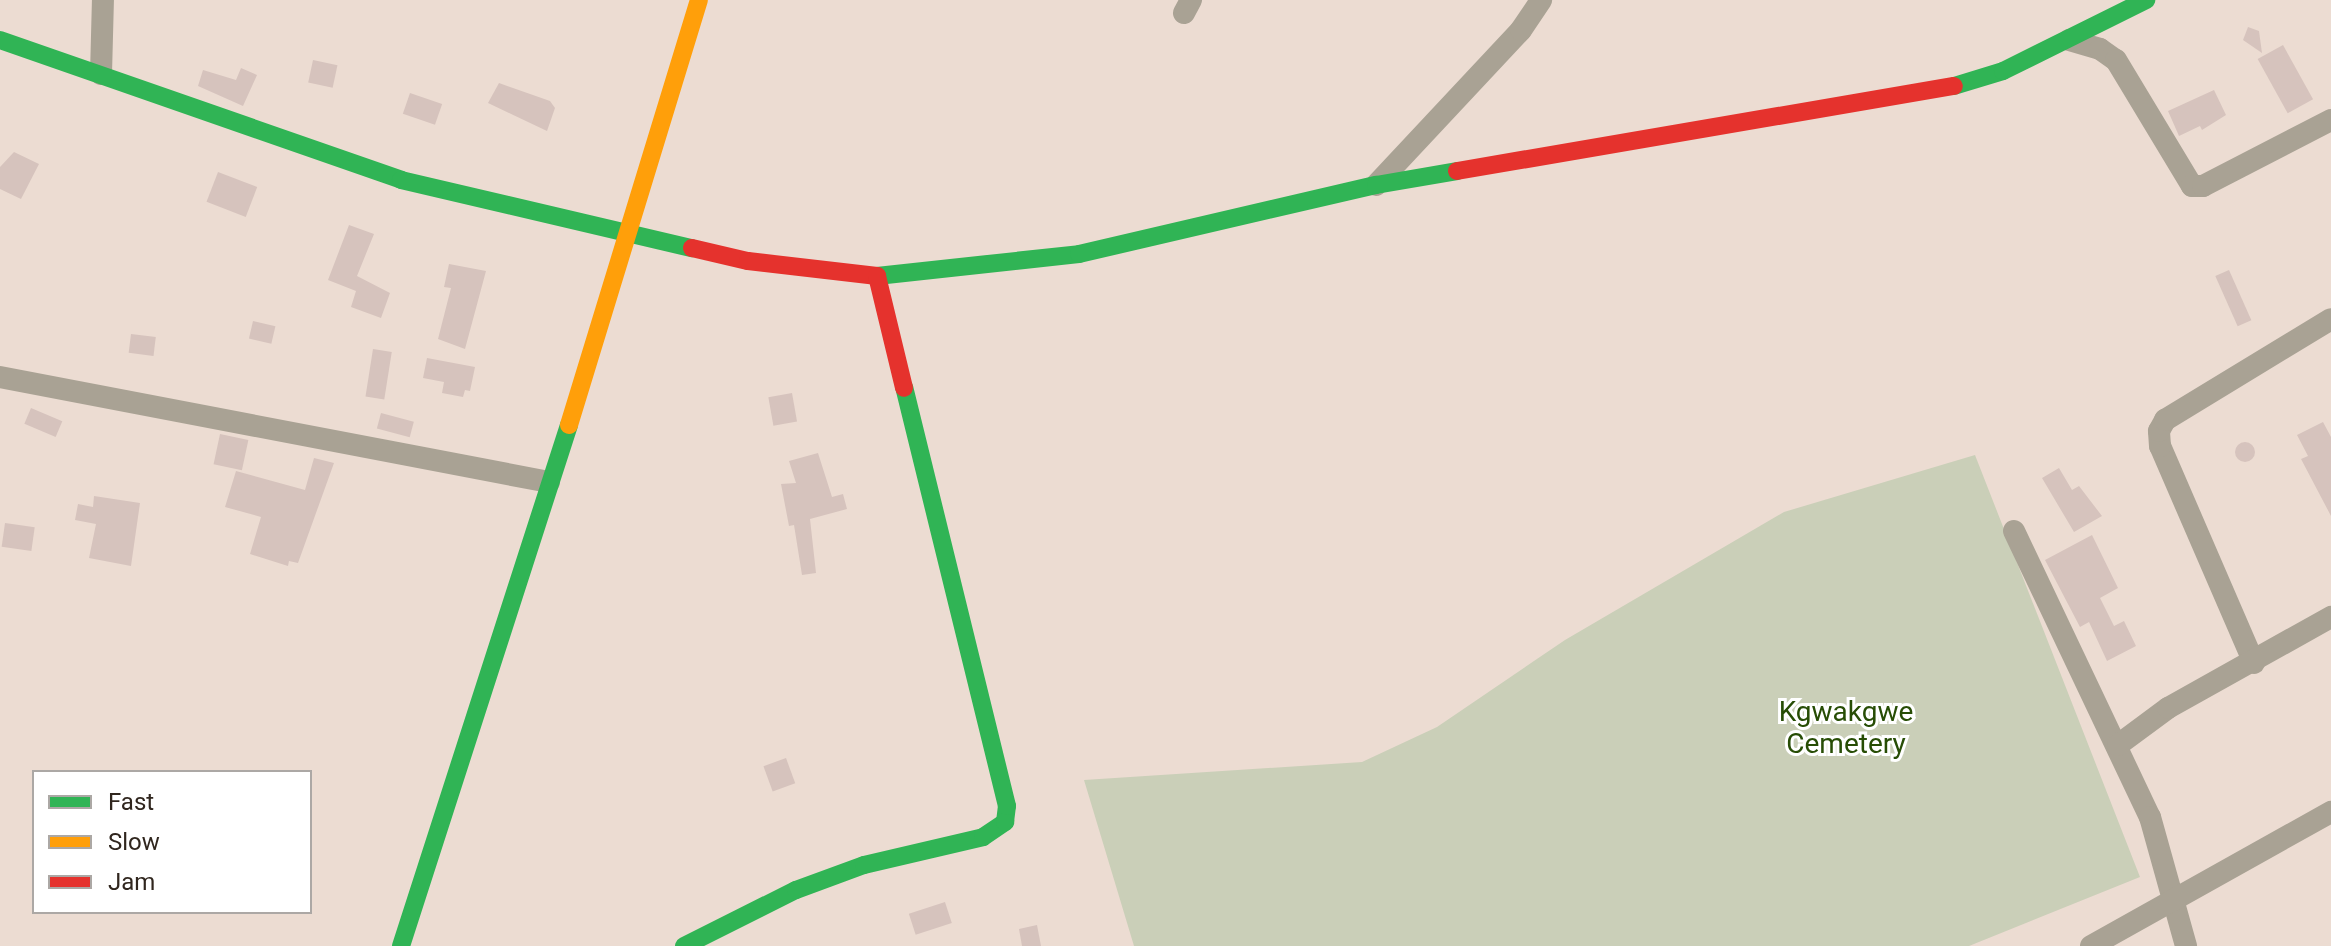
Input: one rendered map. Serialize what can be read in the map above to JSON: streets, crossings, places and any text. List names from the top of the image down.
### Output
{
  "parks": ["Kgwakgwe Cemetery"],
  "legend": ["Fast", "Slow", "Jam"]
}
